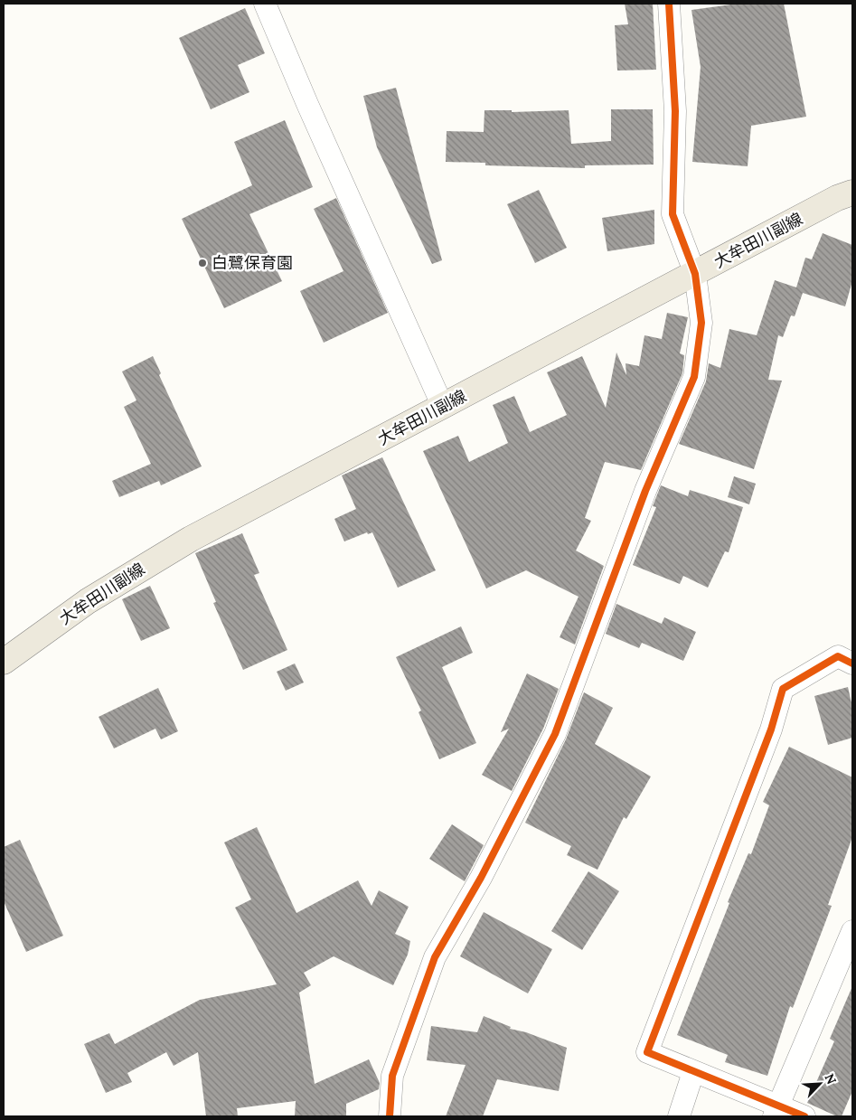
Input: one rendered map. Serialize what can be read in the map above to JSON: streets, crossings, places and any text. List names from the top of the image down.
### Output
{
  "streets": {
    "main road": ["大牟田川副線"]
  },
  "places": ["白鷺保育園"],
  "north": "top right"
}
